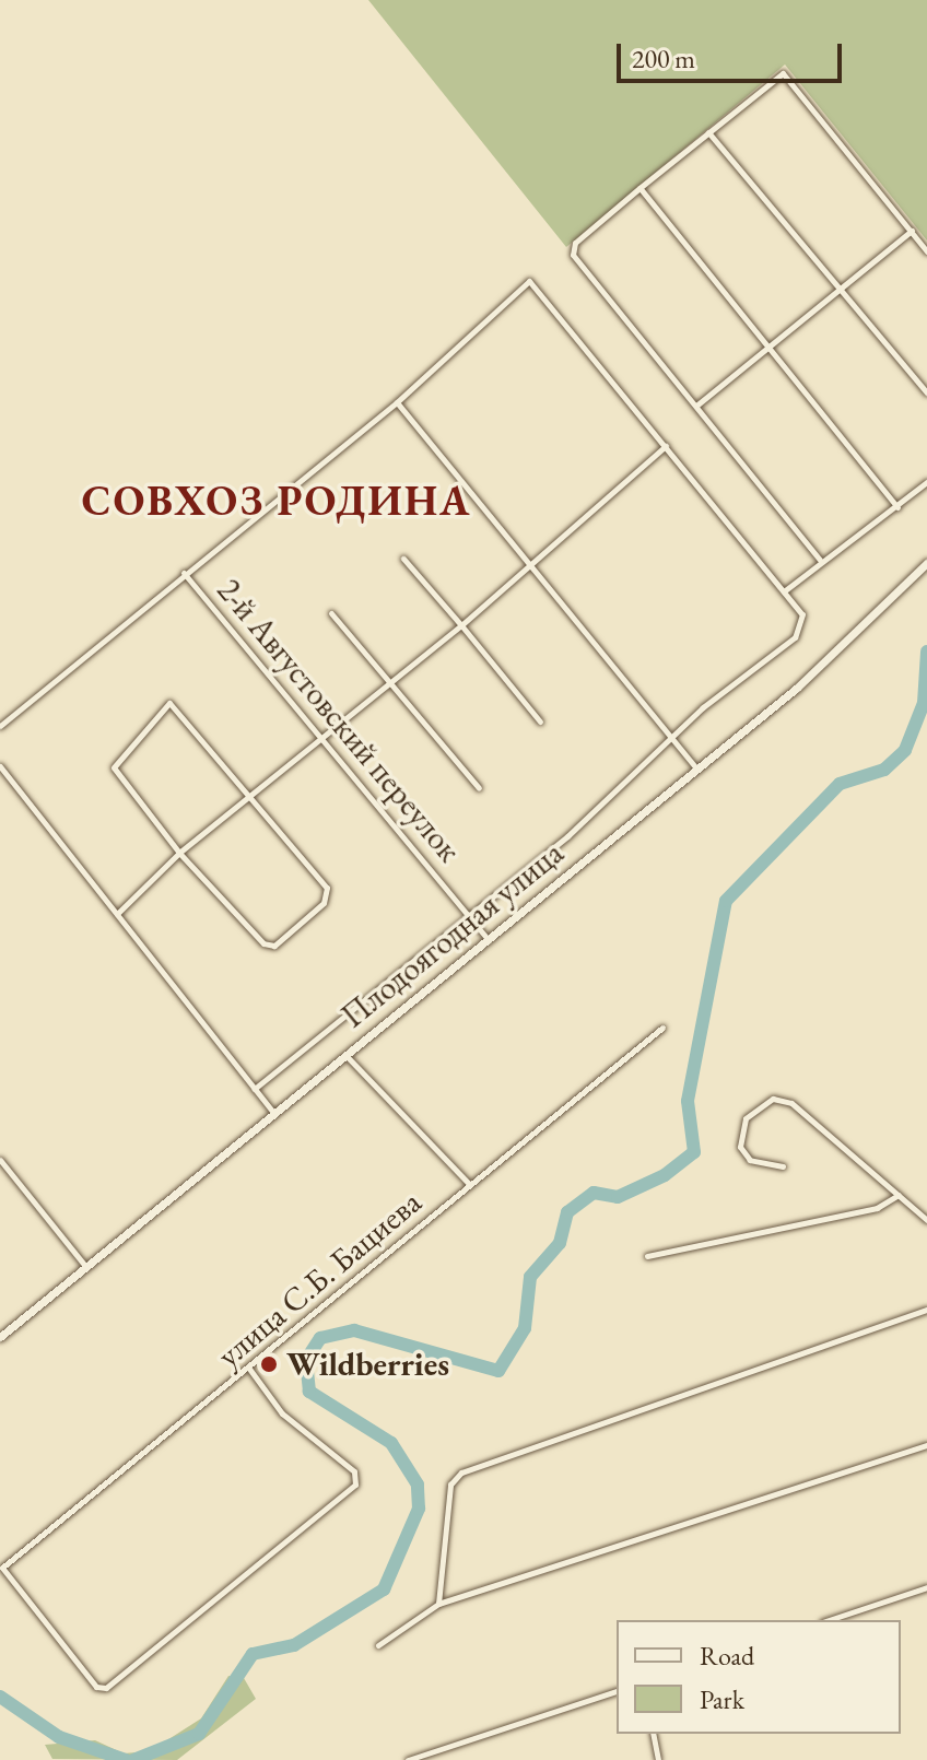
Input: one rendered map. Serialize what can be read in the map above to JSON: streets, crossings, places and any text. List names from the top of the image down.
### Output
{
  "streets": {
    "street": ["2-й Августовский переулок", "Плодоягодная улица", "улица С.Б. Бациева"]
  },
  "crossings": [
    ["2-й Августовский переулок", "Плодоягодная улица"]
  ],
  "districts": ["СОВХОЗ РОДИНА"],
  "places": ["Wildberries"],
  "legend": ["Road", "Park"],
  "scale_bar": "200 m"
}
